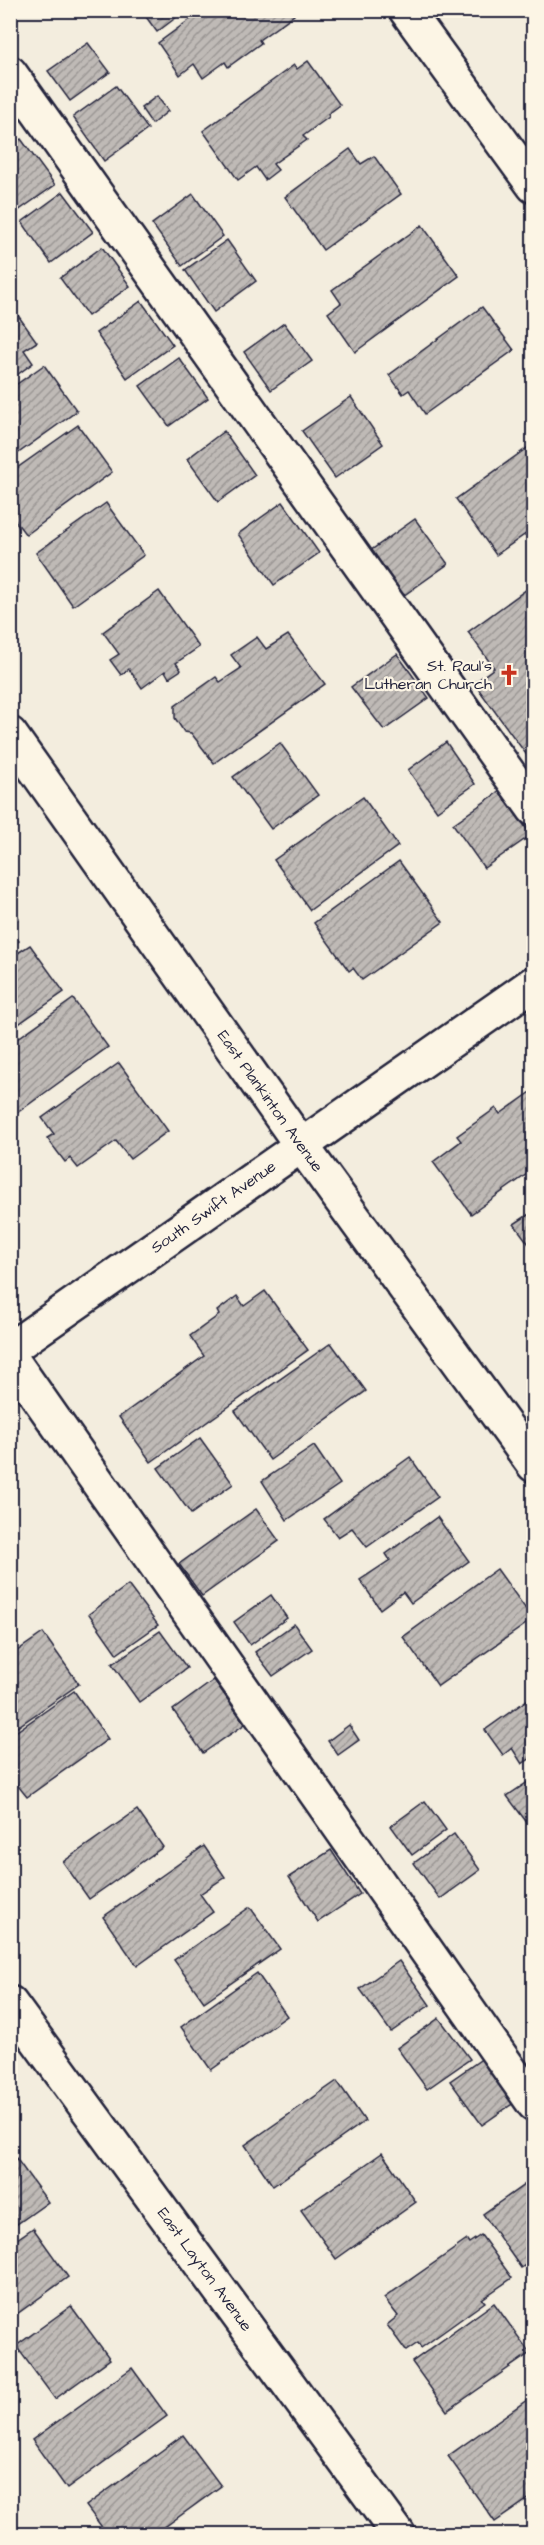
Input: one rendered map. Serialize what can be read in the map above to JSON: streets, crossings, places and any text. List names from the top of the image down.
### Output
{
  "streets": {
    "street": ["East Plankinton Avenue", "South Swift Avenue", "East Layton Avenue"]
  },
  "crossings": [
    ["East Plankinton Avenue", "South Swift Avenue"]
  ],
  "places": {
    "church": ["St. Paul's Lutheran Church"]
  }
}
